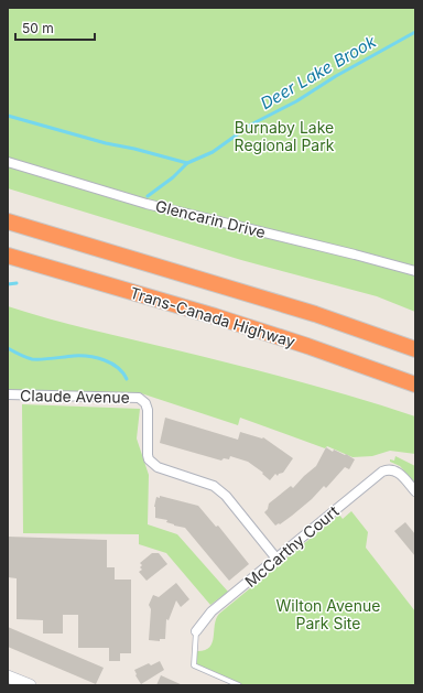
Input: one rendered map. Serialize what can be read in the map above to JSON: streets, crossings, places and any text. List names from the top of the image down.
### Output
{
  "streets": {
    "highway": ["Trans-Canada Highway"],
    "street": ["Glencarin Drive", "Claude Avenue", "McCarthy Court"]
  },
  "crossings": [
    ["Claude Avenue", "McCarthy Court"]
  ],
  "water": ["Deer Lake Brook"],
  "parks": ["Burnaby Lake Regional Park", "Wilton Avenue Park Site"],
  "scale_bar": "50 m"
}
